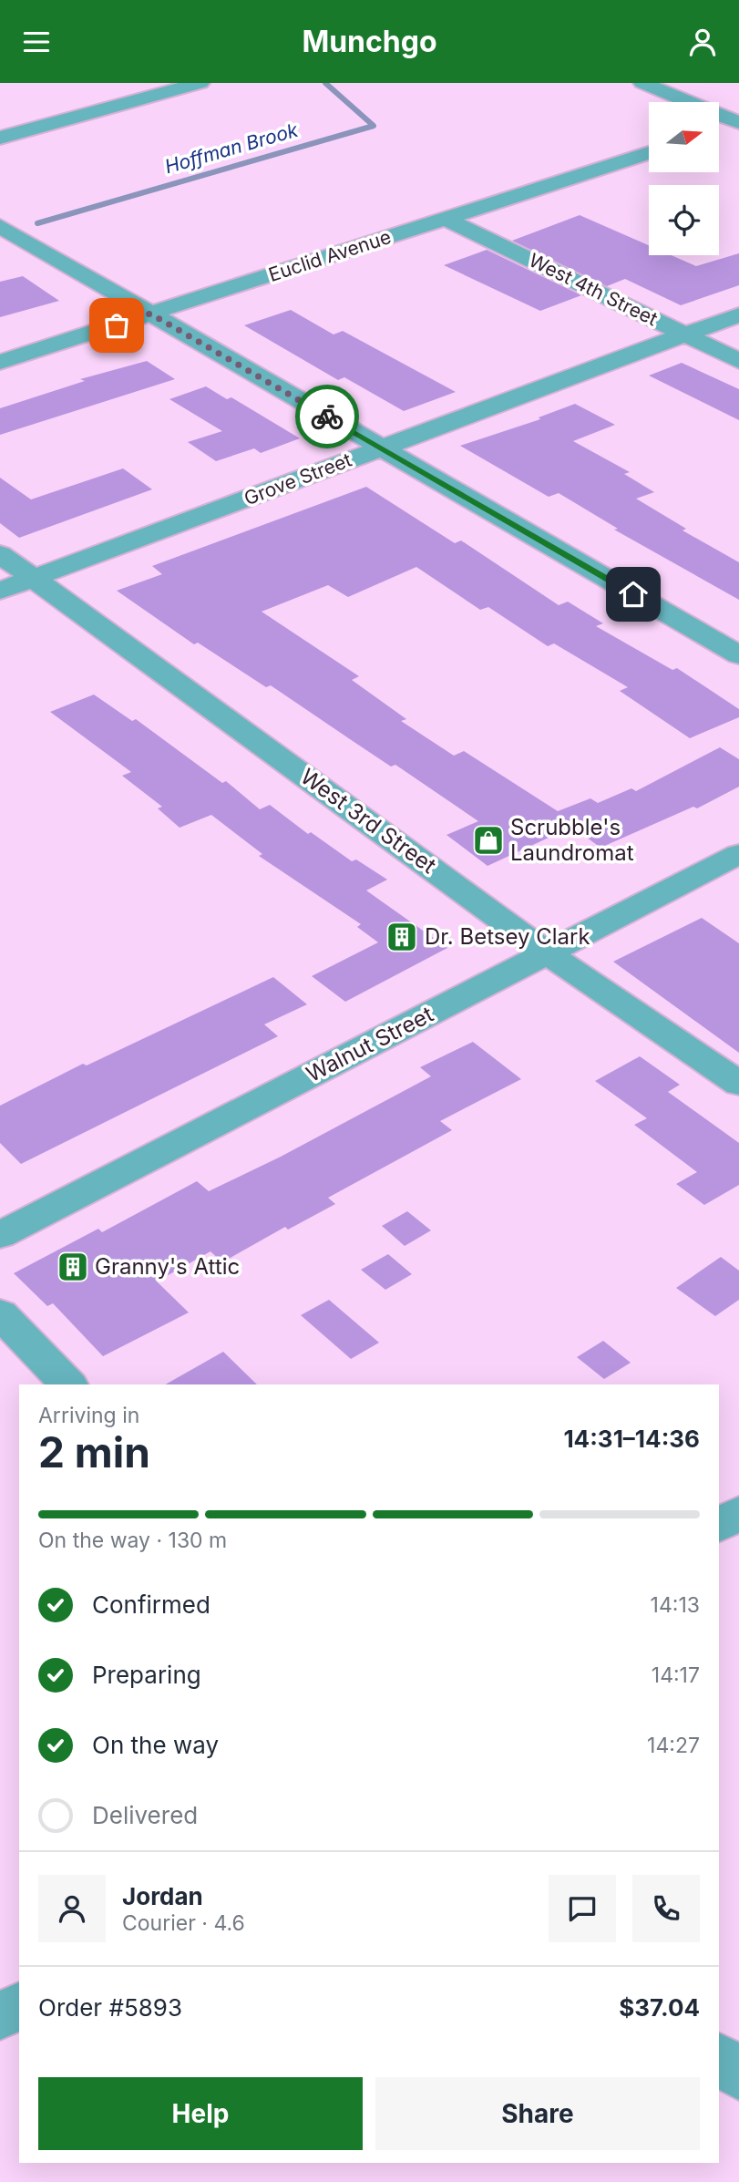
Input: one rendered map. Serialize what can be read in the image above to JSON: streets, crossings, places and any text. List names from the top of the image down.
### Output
{
  "streets": {
    "street": [
      "Euclid Avenue",
      "West 4th Street",
      "Grove Street",
      "West 3rd Street",
      "Walnut Street"
    ]
  },
  "crossings": [
    ["Euclid Avenue", "West 4th Street"],
    ["West 4th Street", "Grove Street"],
    ["Grove Street", "West 3rd Street"],
    ["West 3rd Street", "Walnut Street"]
  ],
  "water": ["Hoffman Brook"],
  "places": {
    "shop": ["Scrubble's Laundromat"],
    "building": ["Dr. Betsey Clark", "Granny's Attic"]
  },
  "north": "right",
  "page": {
    "header": "Munchgo",
    "heading": ["2 min", "Arriving in", "14:31–14:36"],
    "panel": [
      "Jordan",
      "Courier · 4.6",
      "Order #5893",
      "$37.04"
    ],
    "bar": "On the way · 130 m",
    "list": [
      ["Confirmed", "14:13"],
      ["Preparing", "14:17"],
      ["On the way", "14:27"],
      "Delivered"
    ],
    "buttons": ["Help", "Share"]
  }
}
